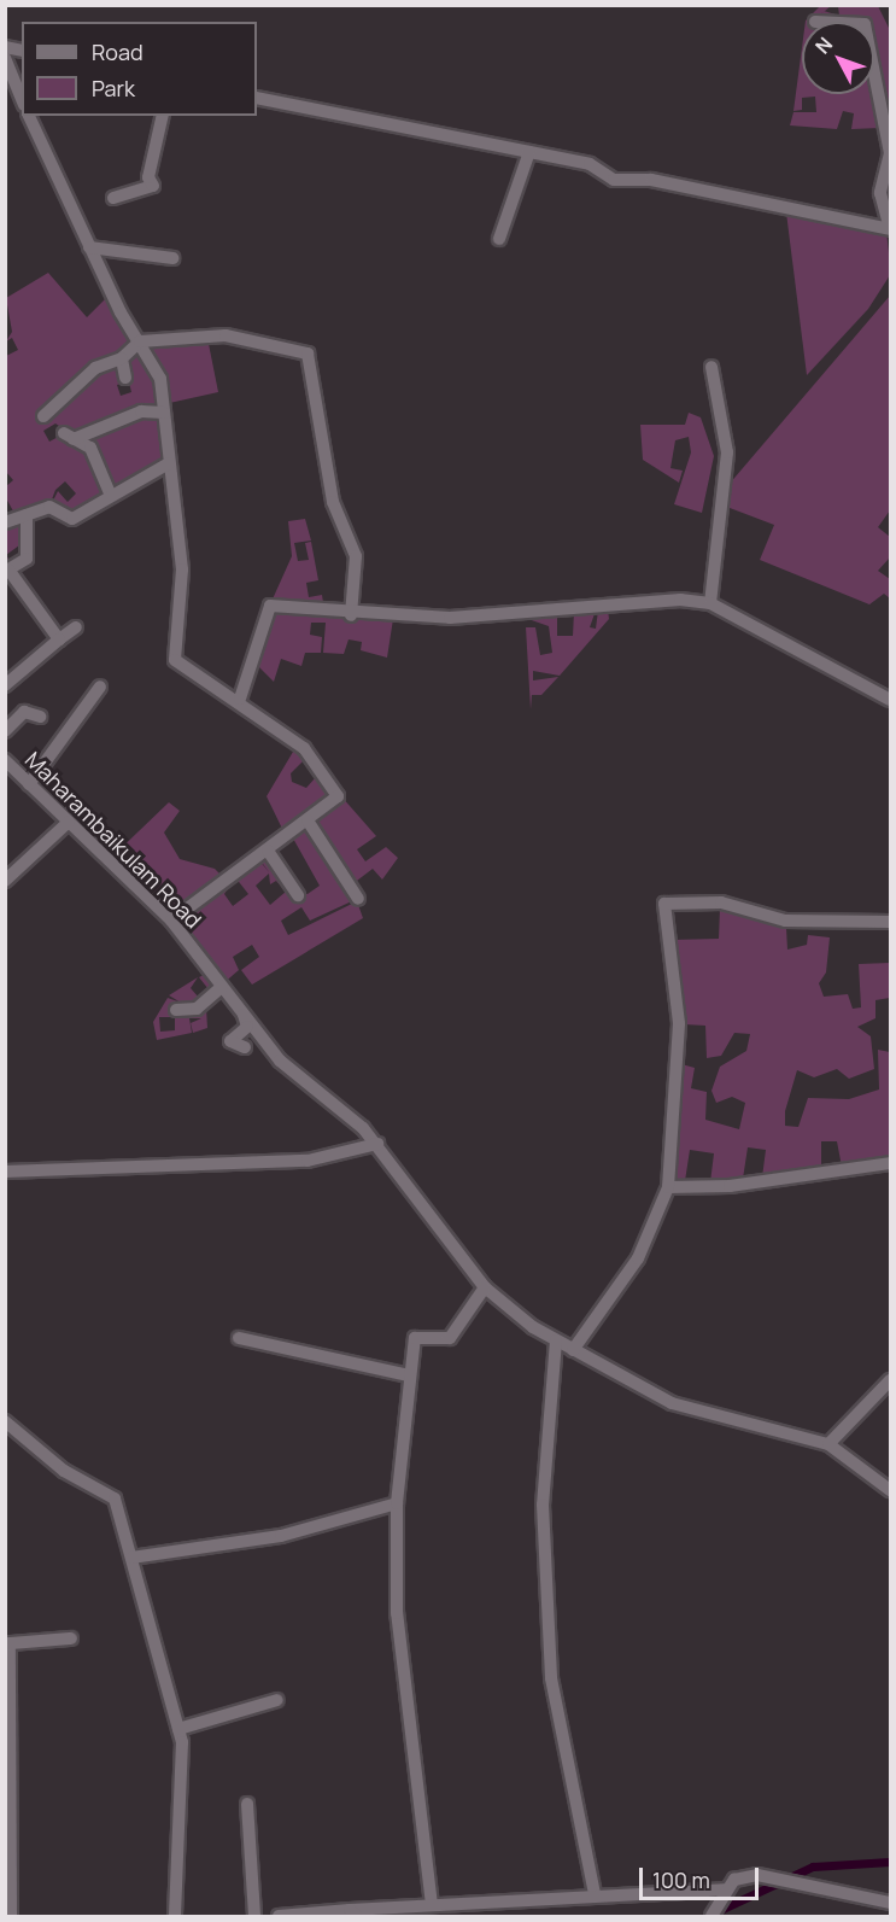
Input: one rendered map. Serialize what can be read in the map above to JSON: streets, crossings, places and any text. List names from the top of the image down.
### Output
{
  "streets": {
    "street": ["Maharambaikulam Road"]
  },
  "legend": ["Road", "Park"],
  "scale_bar": "100 m",
  "north": "top left"
}
